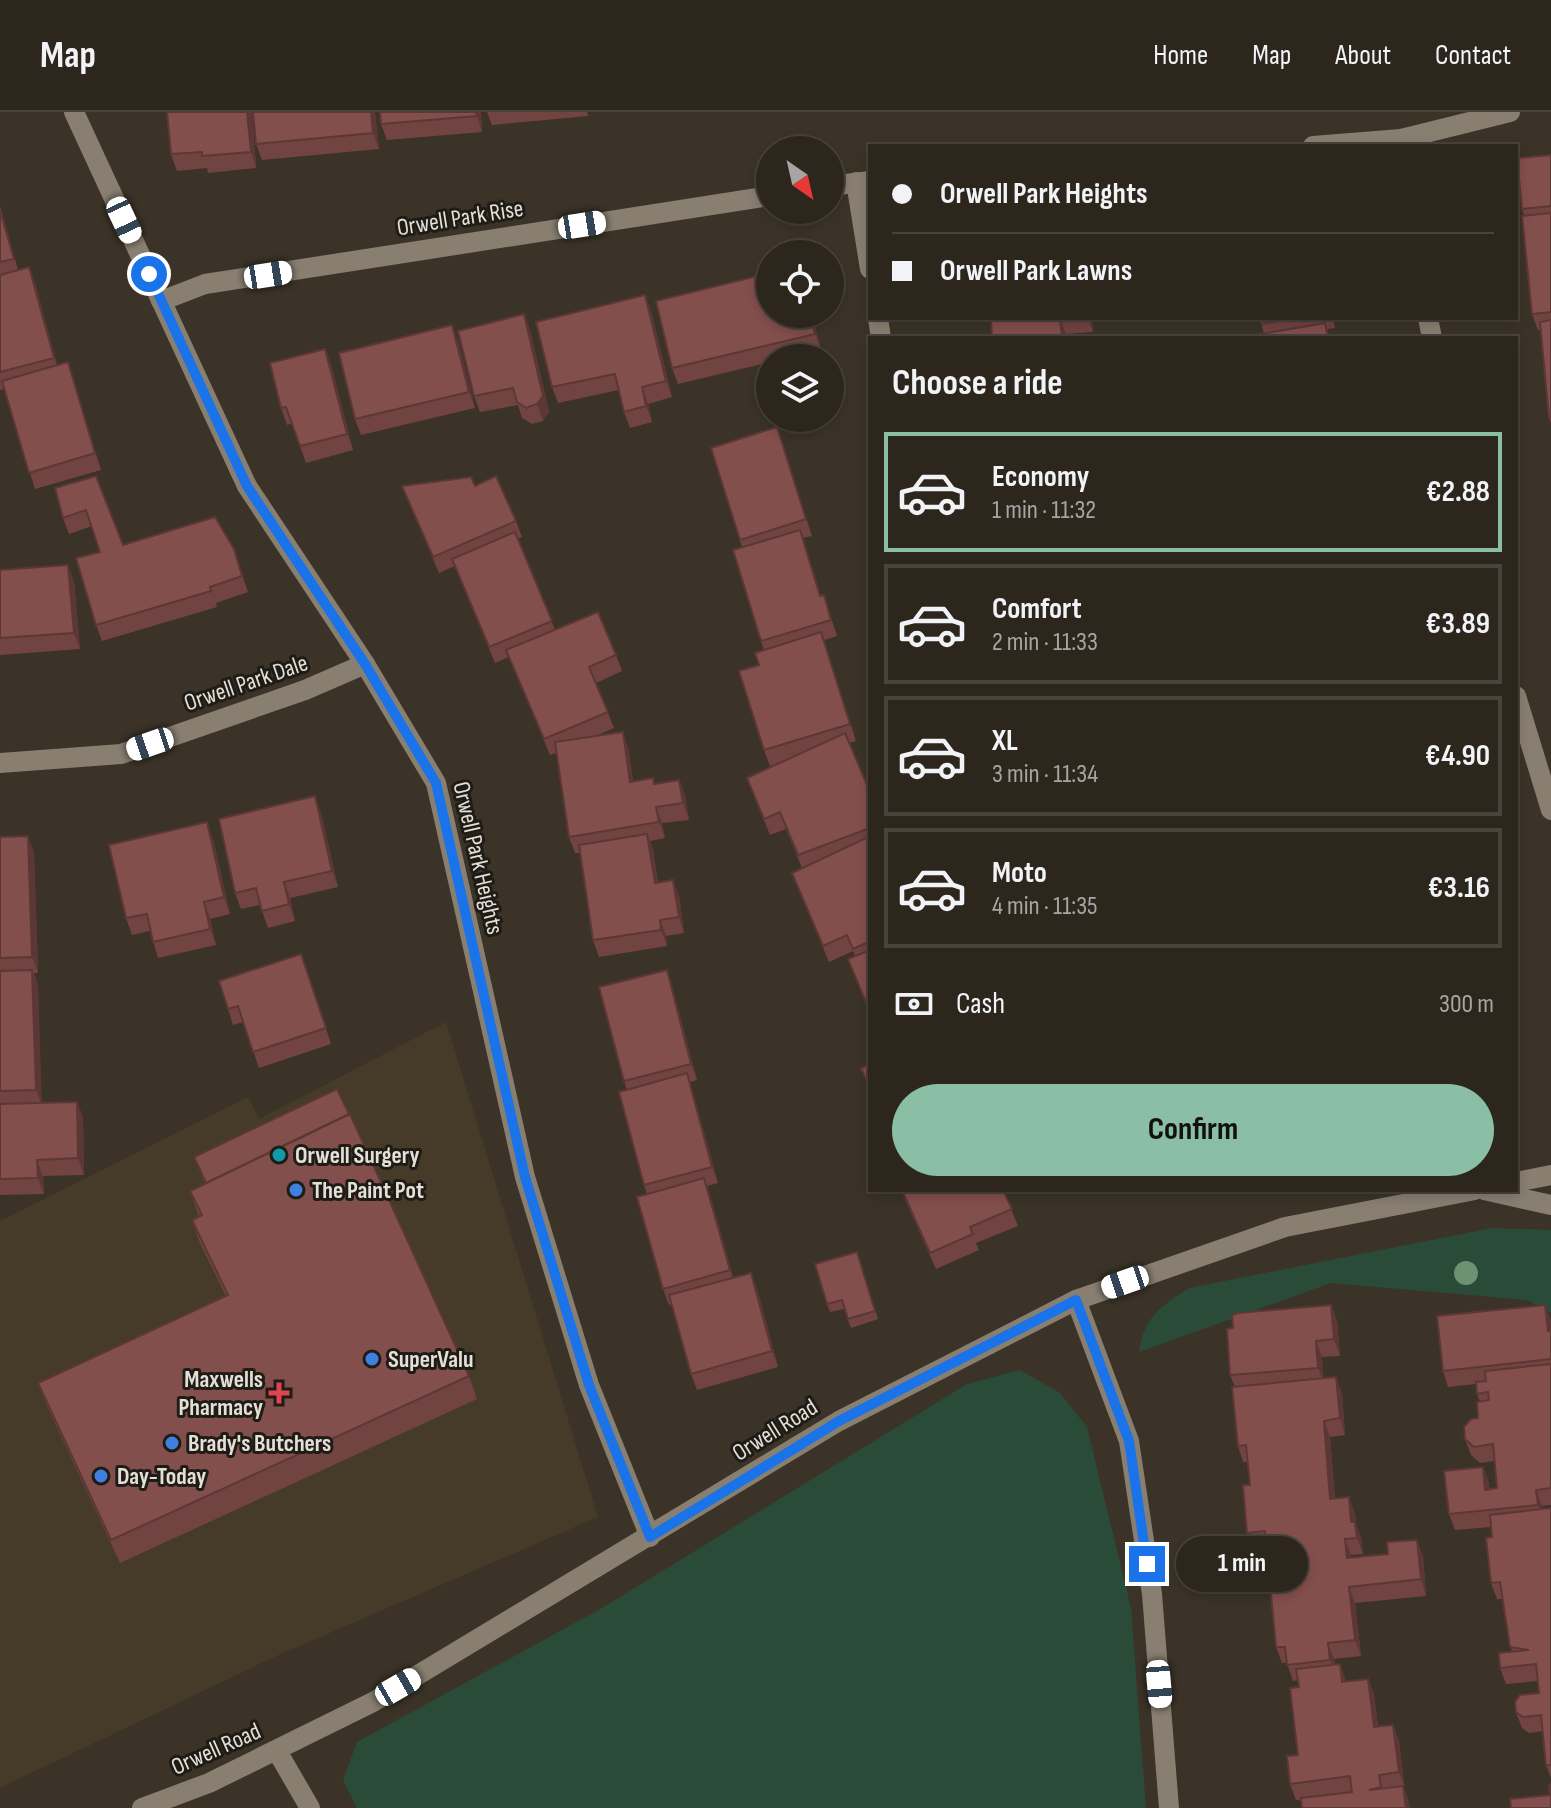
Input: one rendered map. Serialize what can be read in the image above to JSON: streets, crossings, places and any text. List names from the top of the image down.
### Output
{
  "streets": {
    "street": [
      "Orwell Park Rise",
      "Orwell Park Dale",
      "Orwell Park Heights",
      "Orwell Road"
    ]
  },
  "crossings": [
    ["Orwell Park Rise", "Orwell Park Heights"],
    ["Orwell Park Dale", "Orwell Park Heights"],
    ["Orwell Park Heights", "Orwell Road"]
  ],
  "places": {
    "other": [
      "Orwell Surgery",
      "The Paint Pot",
      "SuperValu",
      "Brady's Butchers",
      "Day-Today"
    ],
    "health": ["Maxwells Pharmacy"]
  },
  "north": "bottom right",
  "page": {
    "header": "Map",
    "nav": [
      "Home",
      "Map",
      "About",
      "Contact"
    ],
    "banner": ["Orwell Park Heights", "Orwell Park Lawns"],
    "heading": "Choose a ride",
    "list": [
      {
        "name": "Economy",
        "note": "1 min · 11:32",
        "value": "€2.88"
      },
      {
        "name": "Comfort",
        "note": "2 min · 11:33",
        "value": "€3.89"
      },
      {
        "name": "XL",
        "note": "3 min · 11:34",
        "value": "€4.90"
      },
      {
        "name": "Moto",
        "note": "4 min · 11:35",
        "value": "€3.16"
      }
    ],
    "pay": ["Cash", "300 m"],
    "buttons": "Confirm",
    "bubble": "1 min"
  }
}
